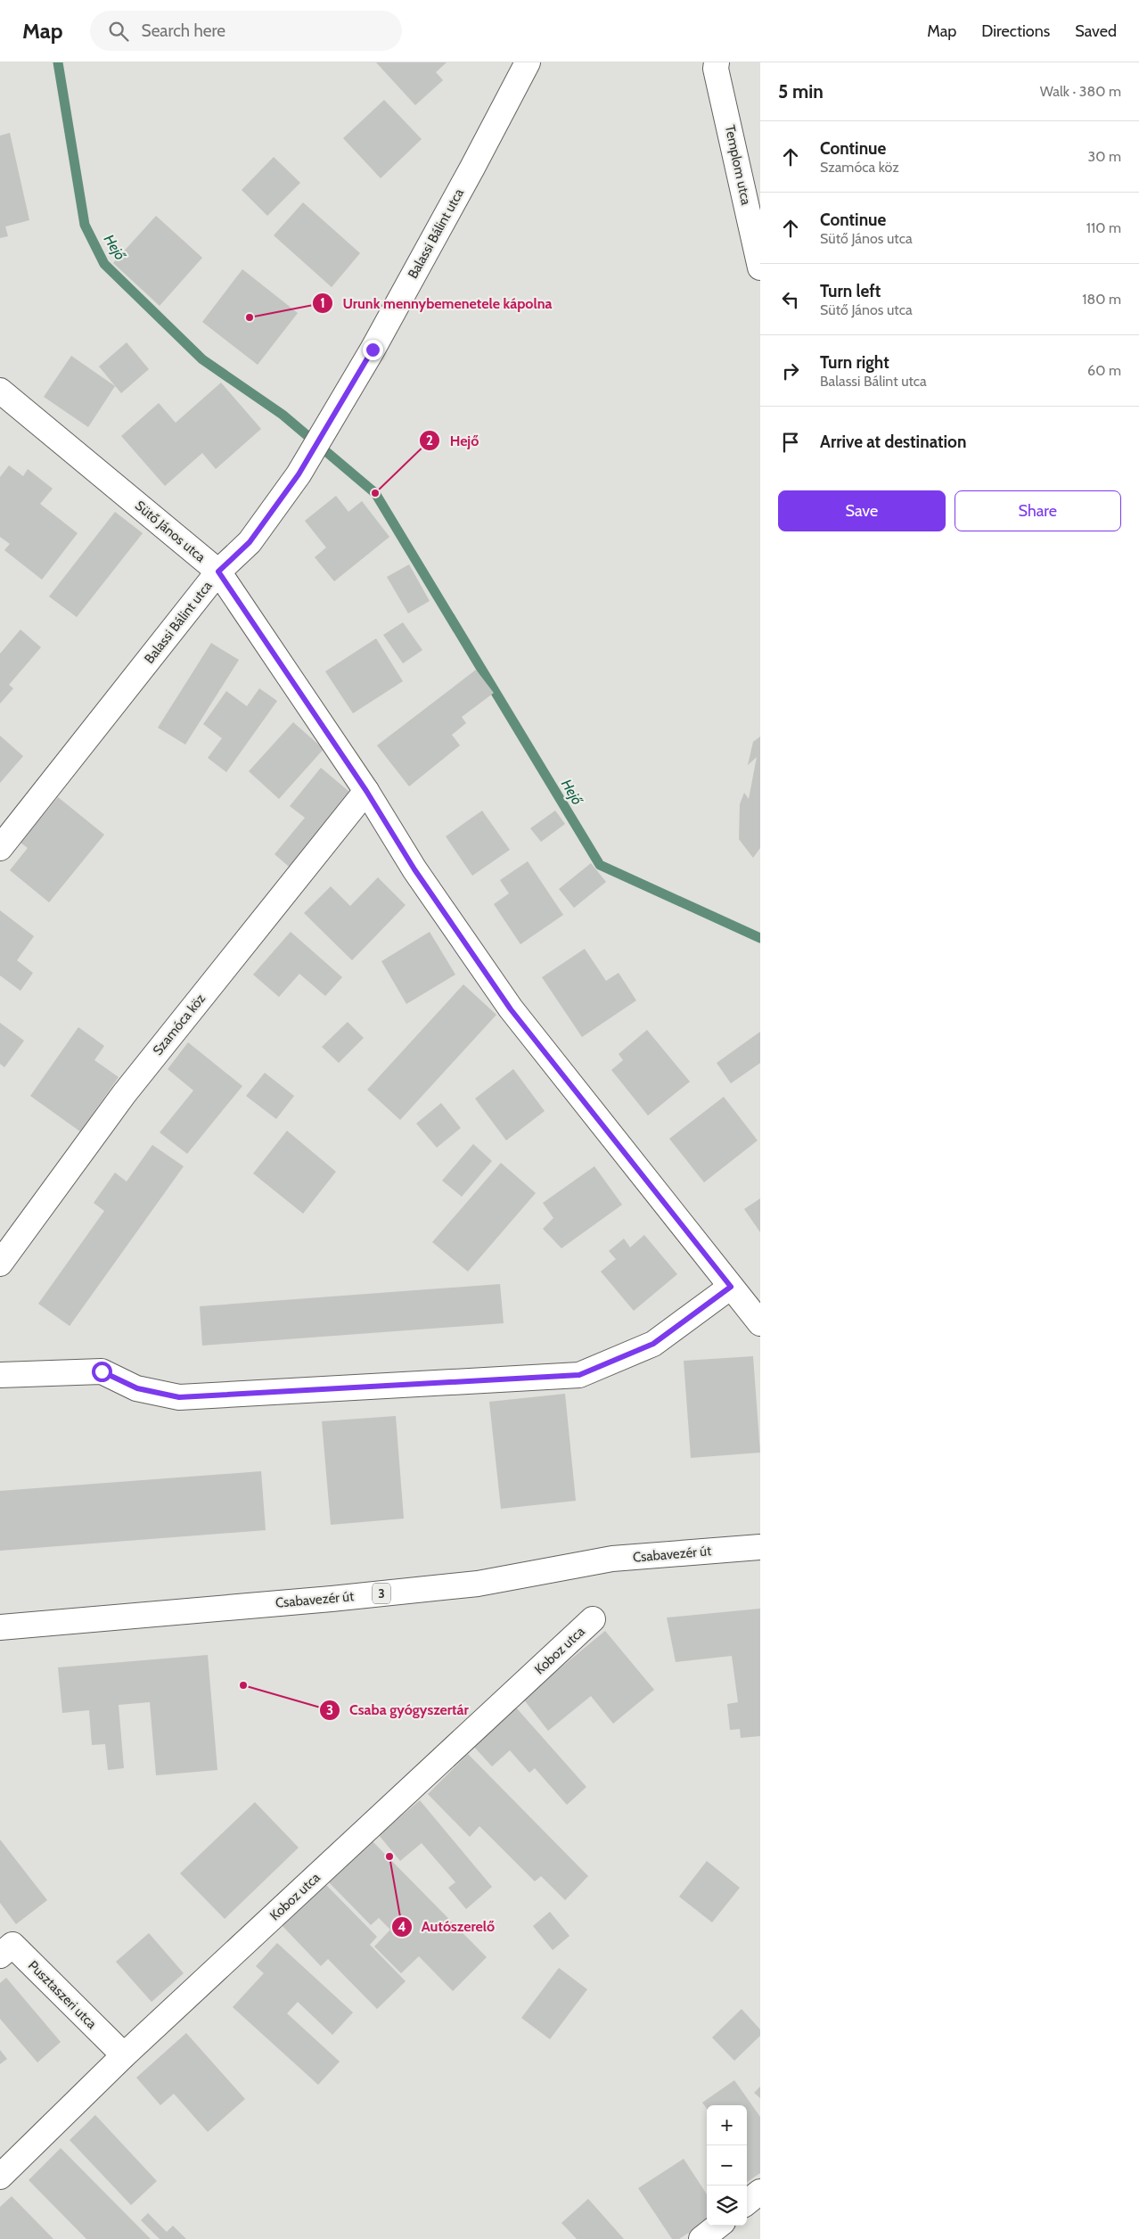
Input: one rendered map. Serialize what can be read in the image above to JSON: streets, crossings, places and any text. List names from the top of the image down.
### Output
{
  "streets": {
    "street": [
      "Templom utca",
      "Balassi Bálint utca",
      "Sütő János utca",
      "Szamóca köz",
      "Csabavezér út",
      "3",
      "Koboz utca",
      "Pusztaszeri utca"
    ]
  },
  "crossings": [
    ["Balassi Bálint utca", "Sütő János utca"],
    ["Sütő János utca", "Szamóca köz"],
    ["Koboz utca", "Pusztaszeri utca"]
  ],
  "water": ["Hejő"],
  "places": [
    "Urunk mennybemenetele kápolna",
    "Hejő",
    "Csaba gyógyszertár",
    "Autószerelő"
  ],
  "page": {
    "header": "Map",
    "search": "Search here",
    "nav": ["Map", "Directions", "Saved"],
    "heading": ["5 min", "Walk · 380 m"],
    "list": [
      ["Continue", "Szamóca köz", "30 m"],
      ["Continue", "Sütő János utca", "110 m"],
      ["Turn left", "Sütő János utca", "180 m"],
      ["Turn right", "Balassi Bálint utca", "60 m"],
      "Arrive at destination"
    ],
    "buttons": ["Save", "Share"],
    "map_buttons": ["+", "−"]
  }
}
